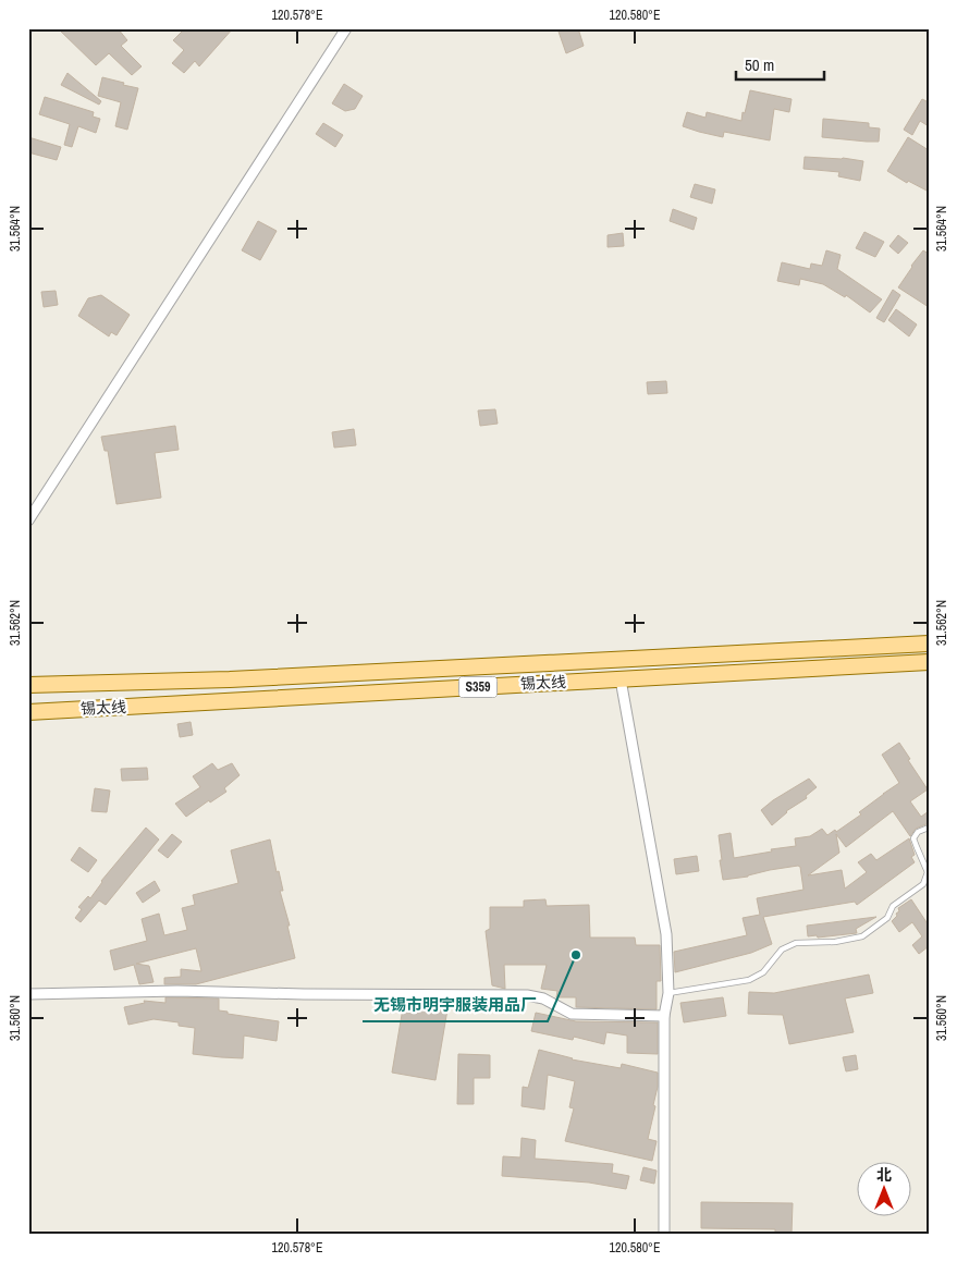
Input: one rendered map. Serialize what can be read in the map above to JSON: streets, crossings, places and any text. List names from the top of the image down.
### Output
{
  "streets": {
    "main road": ["锡太线", "S359"]
  },
  "places": ["无锡市明宇服装用品厂"],
  "scale_bar": "50 m",
  "north": "top",
  "coordinates": [
    "120.578°E",
    "120.580°E",
    "31.564°N",
    "31.562°N",
    "31.560°N"
  ]
}
